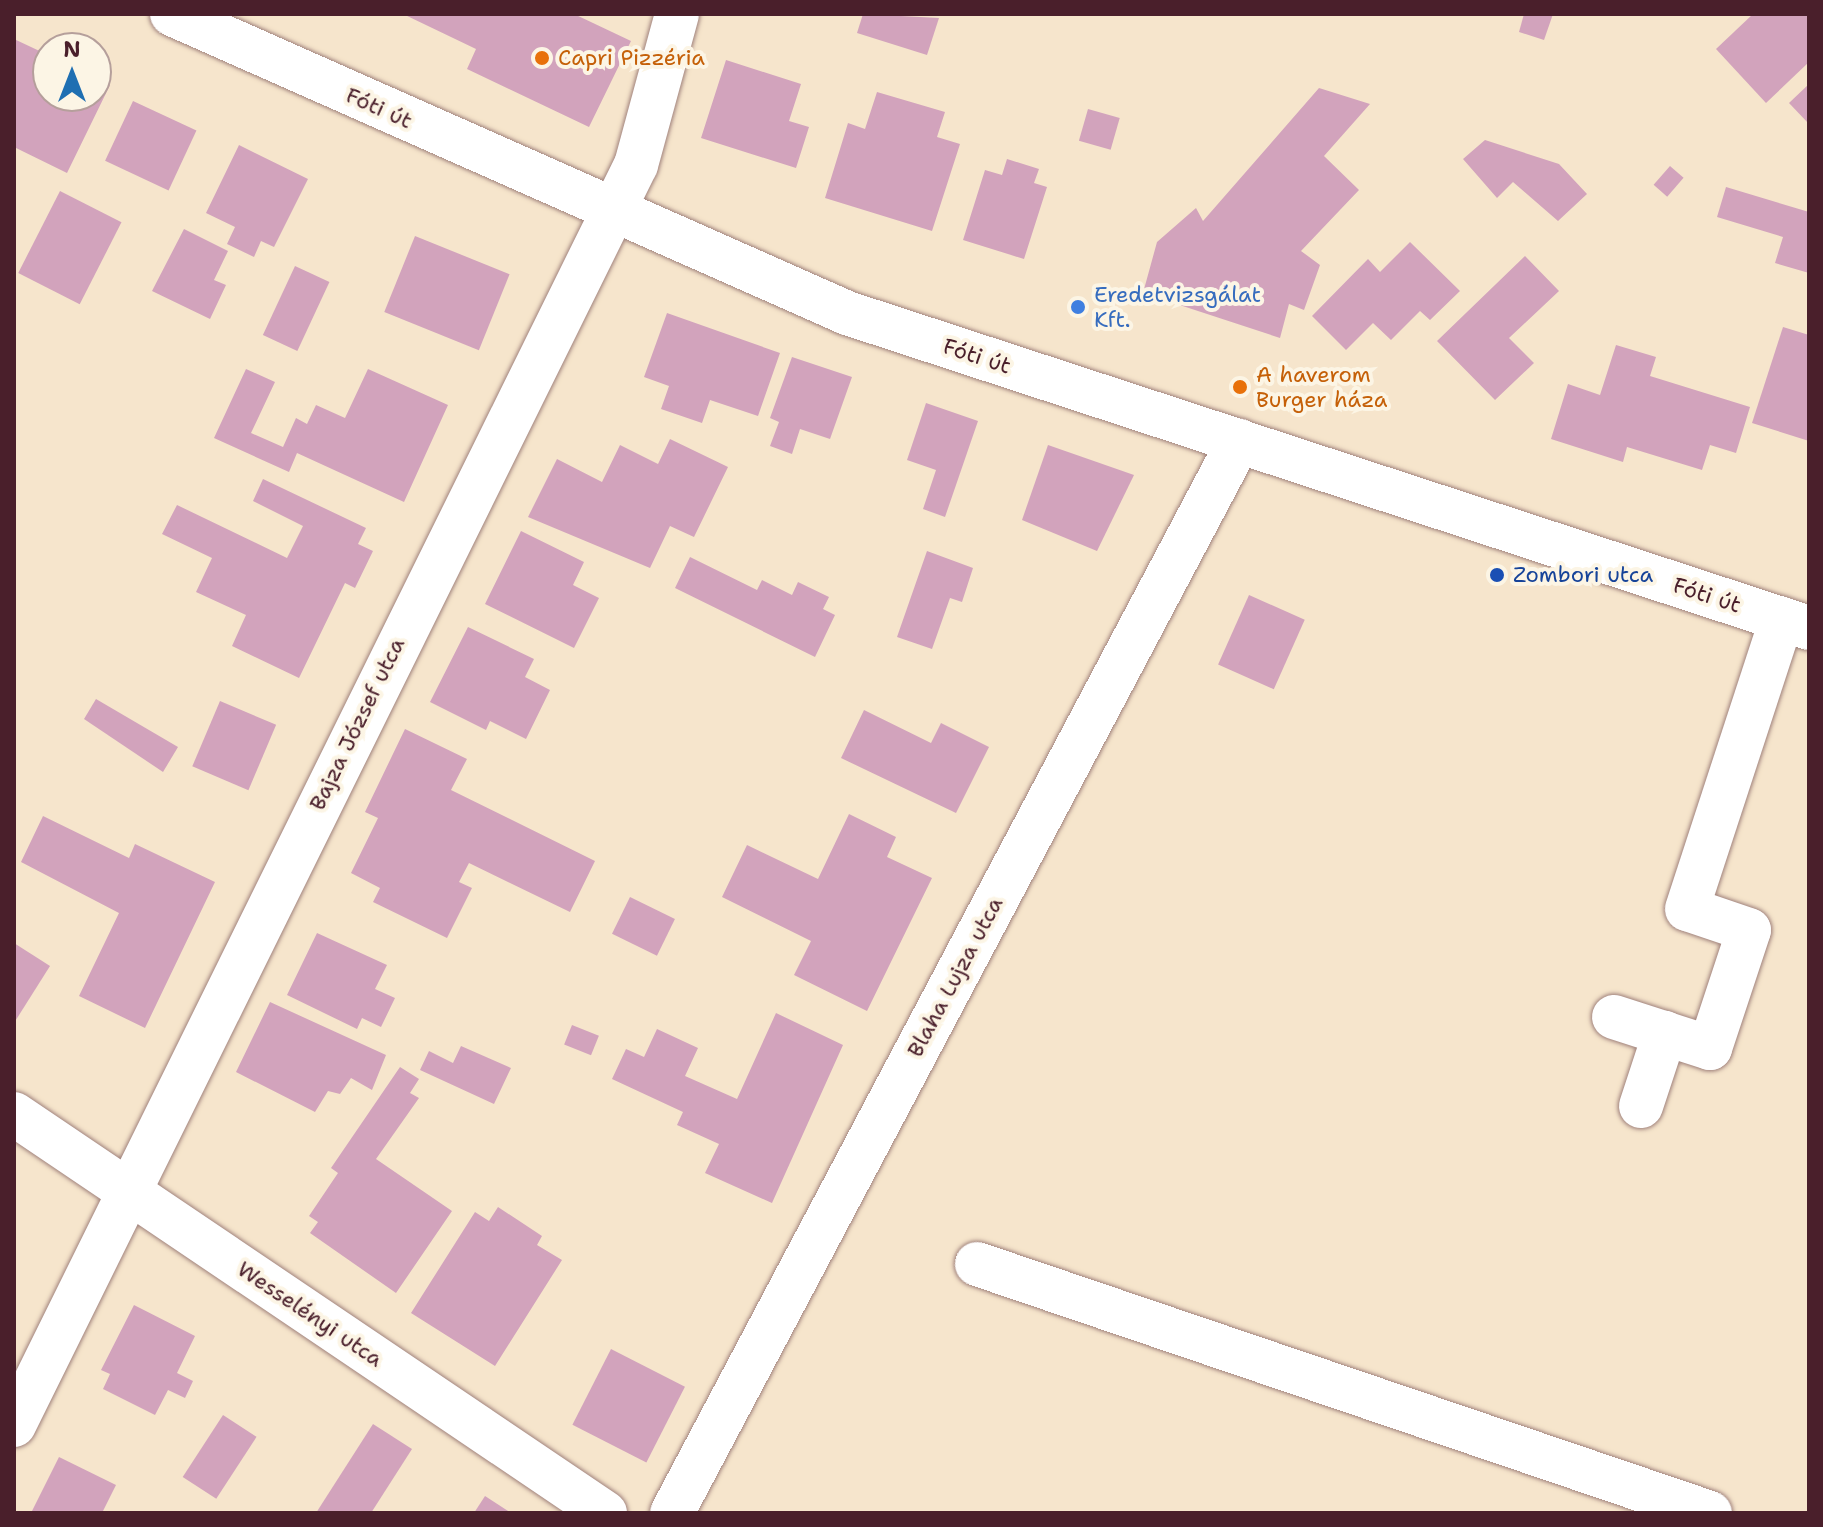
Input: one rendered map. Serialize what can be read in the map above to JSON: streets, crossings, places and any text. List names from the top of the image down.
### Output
{
  "streets": {
    "street": [
      "Fóti út",
      "Bajza József utca",
      "Blaha Lujza utca",
      "Wesselényi utca"
    ]
  },
  "crossings": [
    ["Fóti út", "Bajza József utca"],
    ["Fóti út", "Blaha Lujza utca"],
    ["Bajza József utca", "Wesselényi utca"]
  ],
  "places": [
    "Capri Pizzéria",
    "Eredetvizsgálat Kft.",
    "A haverom Burger háza",
    "Zombori utca"
  ],
  "north": "top"
}
